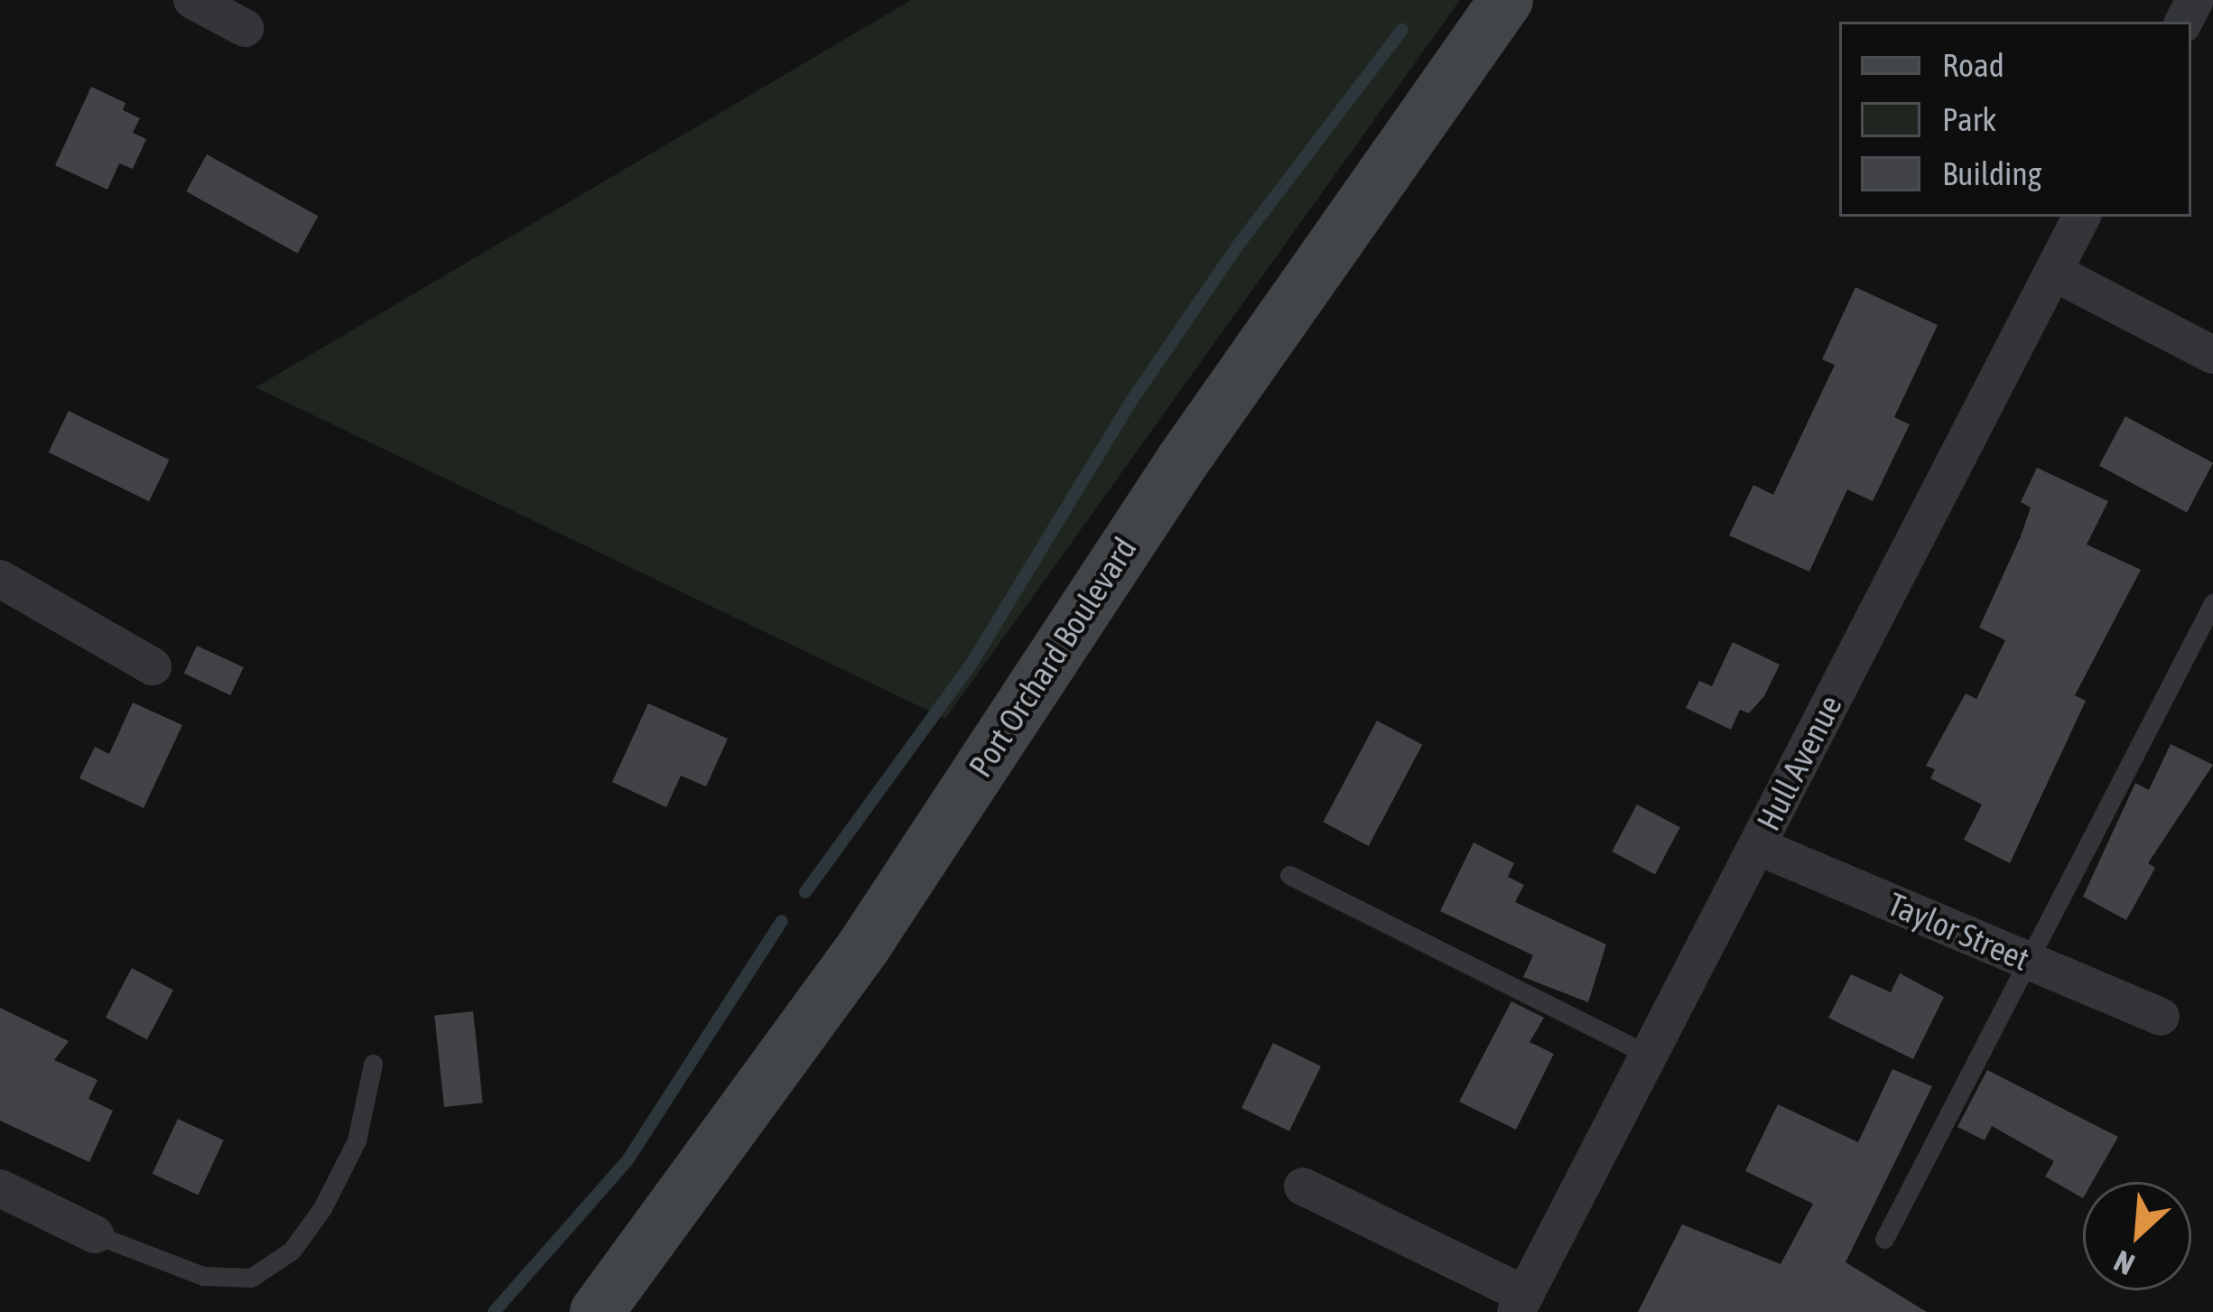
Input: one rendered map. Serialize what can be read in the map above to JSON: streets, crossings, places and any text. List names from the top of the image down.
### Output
{
  "streets": {
    "main road": ["Port Orchard Boulevard"],
    "street": ["Hull Avenue", "Taylor Street"]
  },
  "crossings": [
    ["Hull Avenue", "Taylor Street"]
  ],
  "legend": ["Road", "Park", "Building"],
  "north": "bottom left"
}
